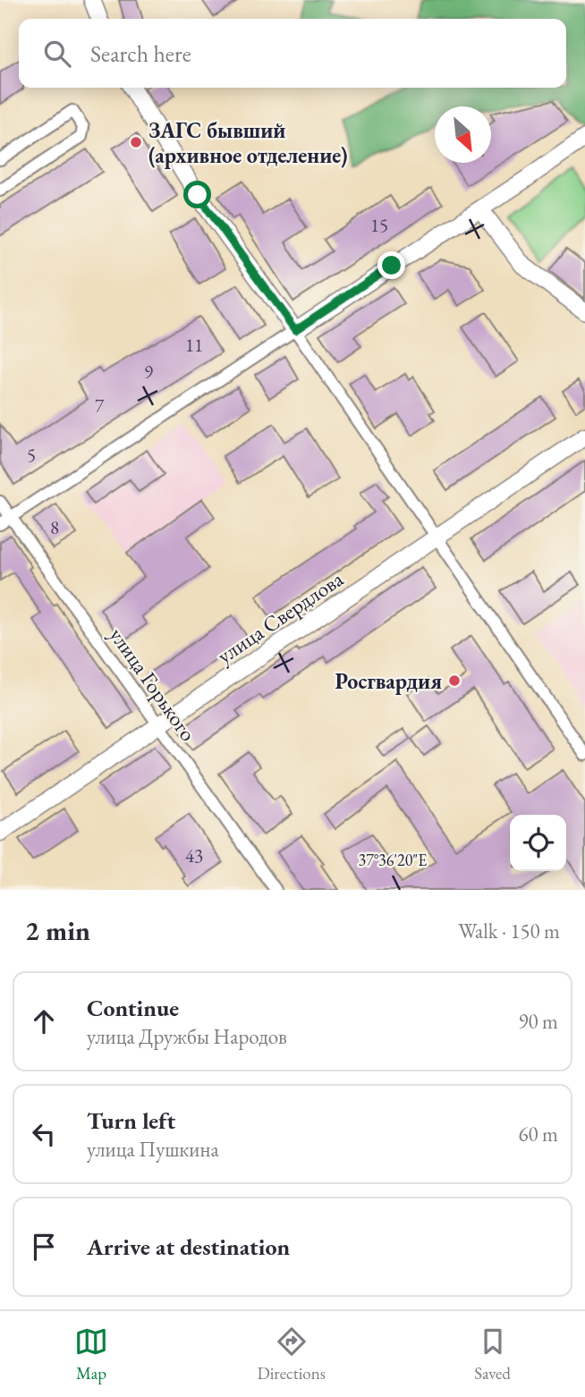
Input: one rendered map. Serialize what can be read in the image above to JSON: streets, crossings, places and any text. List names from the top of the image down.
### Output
{
  "streets": {
    "main road": ["улица Свердлова"],
    "street": ["улица Горького"]
  },
  "crossings": [
    ["улица Свердлова", "улица Горького"]
  ],
  "places": ["ЗАГС бывший (архивное отделение)", "Росгвардия"],
  "house_numbers": [
    "15",
    "11",
    "9",
    "7",
    "5",
    "8",
    "43"
  ],
  "north": "bottom right",
  "page": {
    "search": "Search here",
    "heading": ["2 min", "Walk · 150 m"],
    "list": [
      ["Continue", "улица Дружбы Народов", "90 m"],
      ["Turn left", "улица Пушкина", "60 m"],
      "Arrive at destination"
    ],
    "nav": ["Map", "Directions", "Saved"]
  },
  "coordinates": ["37°36'20\"E"]
}
